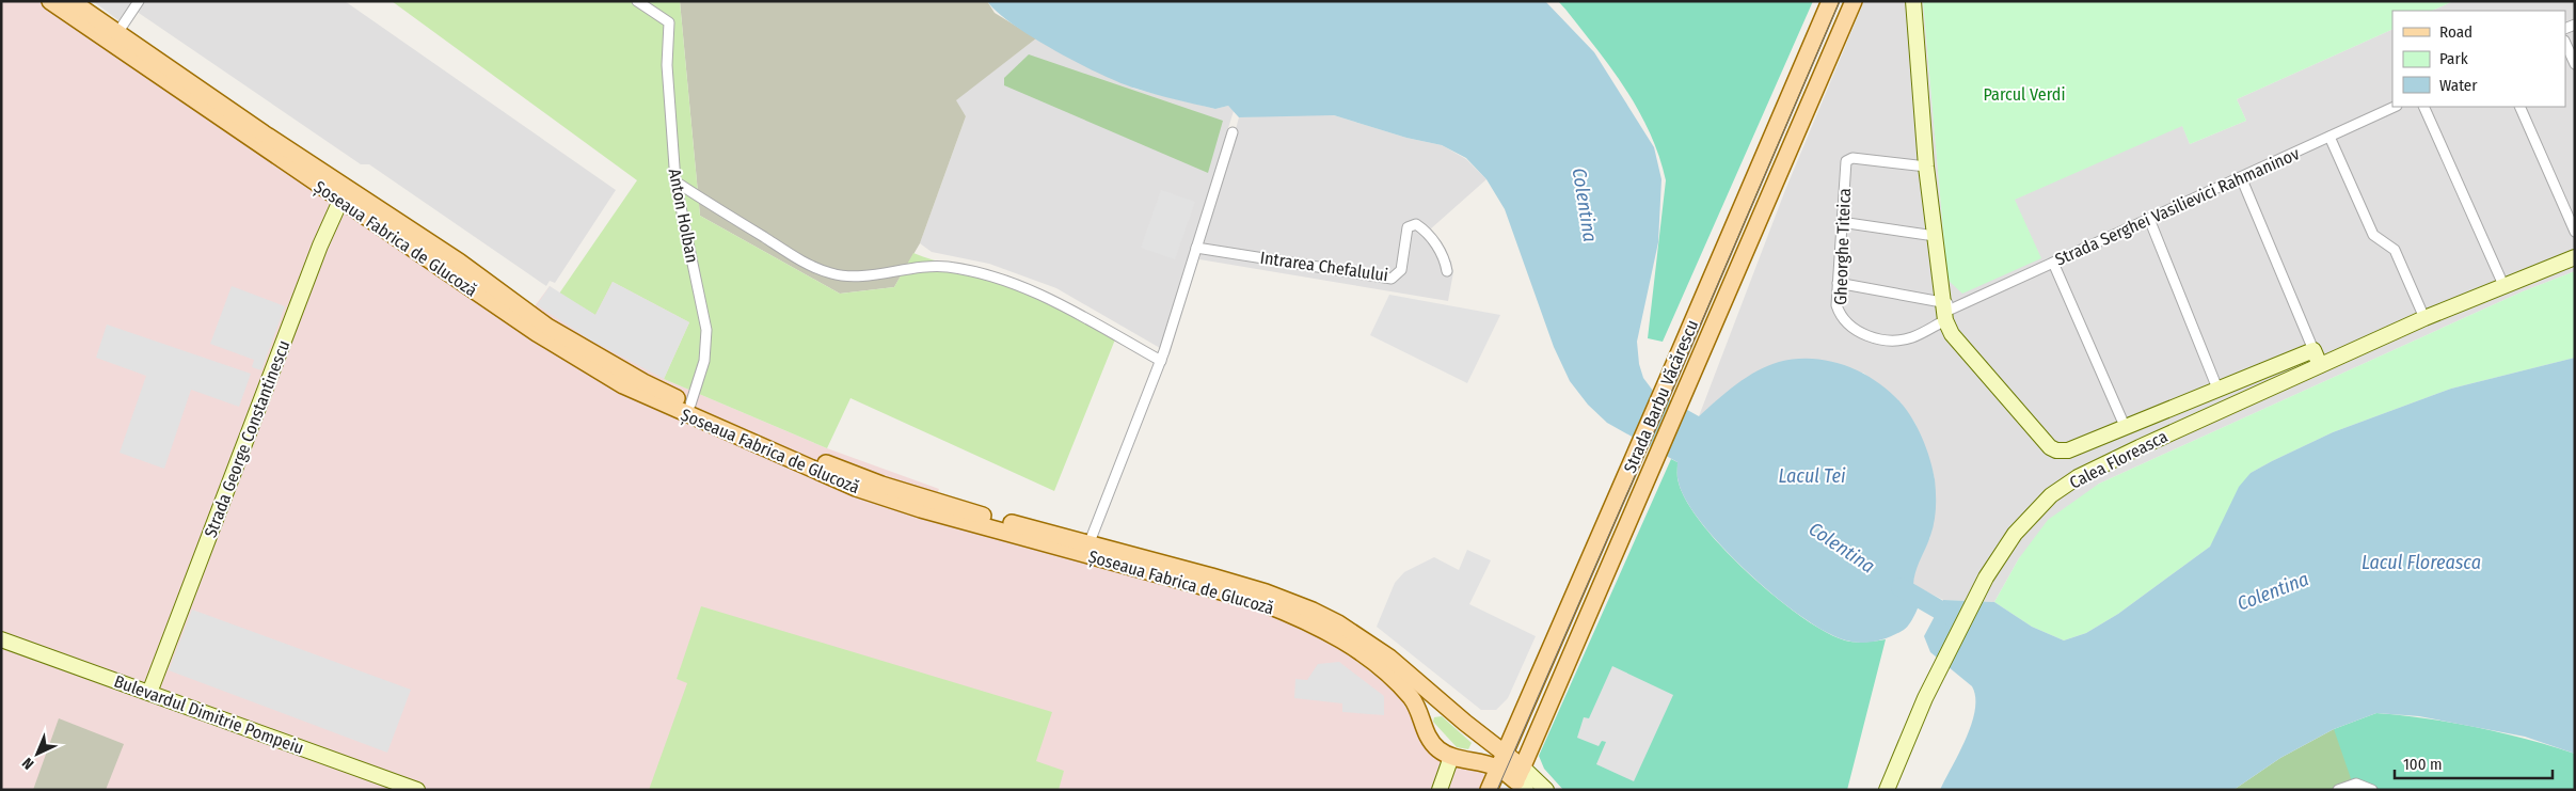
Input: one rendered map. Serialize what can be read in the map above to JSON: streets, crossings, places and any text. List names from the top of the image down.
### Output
{
  "streets": {
    "main road": ["Șoseaua Fabrica de Glucoză", "Strada Barbu Văcărescu"],
    "street": [
      "Strada Serghei Vasilievici Rahmaninov",
      "Anton Holban",
      "Gheorghe Titeica",
      "Intrarea Chefalului",
      "Strada George Constantinescu",
      "Calea Floreasca",
      "Bulevardul Dimitrie Pompeiu"
    ]
  },
  "crossings": [
    ["Strada Serghei Vasilievici Rahmaninov", "Gheorghe Titeica"],
    ["Strada Serghei Vasilievici Rahmaninov", "Calea Floreasca"],
    ["Anton Holban", "Șoseaua Fabrica de Glucoză"],
    ["Șoseaua Fabrica de Glucoză", "Strada Barbu Văcărescu"],
    ["Șoseaua Fabrica de Glucoză", "Strada George Constantinescu"],
    ["Gheorghe Titeica", "Calea Floreasca"],
    ["Strada George Constantinescu", "Bulevardul Dimitrie Pompeiu"]
  ],
  "water": ["Colentina", "Lacul Tei", "Lacul Floreasca"],
  "parks": ["Parcul Verdi"],
  "legend": ["Road", "Park", "Water"],
  "scale_bar": "100 m",
  "north": "bottom left"
}
